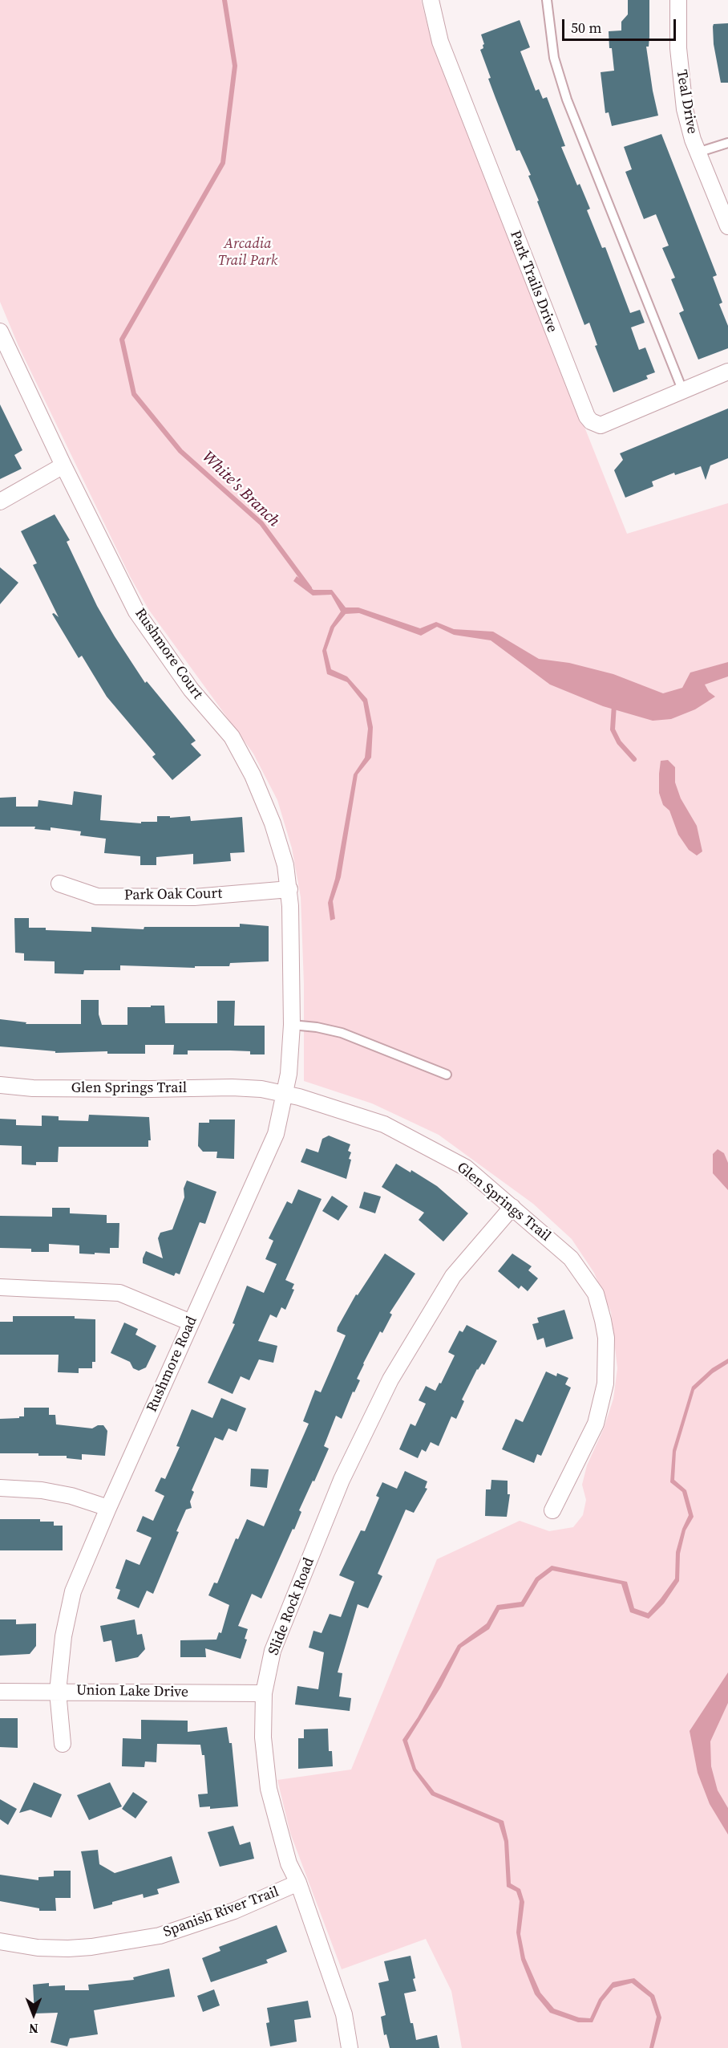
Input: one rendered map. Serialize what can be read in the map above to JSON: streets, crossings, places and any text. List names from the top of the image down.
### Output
{
  "streets": {
    "street": [
      "Teal Drive",
      "Park Trails Drive",
      "Rushmore Court",
      "Park Oak Court",
      "Glen Springs Trail",
      "Rushmore Road",
      "Slide Rock Road",
      "Union Lake Drive",
      "Spanish River Trail"
    ]
  },
  "crossings": [
    ["Rushmore Court", "Park Oak Court"],
    ["Rushmore Court", "Rushmore Road"],
    ["Glen Springs Trail", "Rushmore Road"],
    ["Glen Springs Trail", "Slide Rock Road"],
    ["Rushmore Road", "Union Lake Drive"],
    ["Slide Rock Road", "Union Lake Drive"],
    ["Slide Rock Road", "Spanish River Trail"]
  ],
  "water": ["White's Branch"],
  "parks": ["Arcadia Trail Park"],
  "scale_bar": "50 m",
  "north": "bottom"
}
